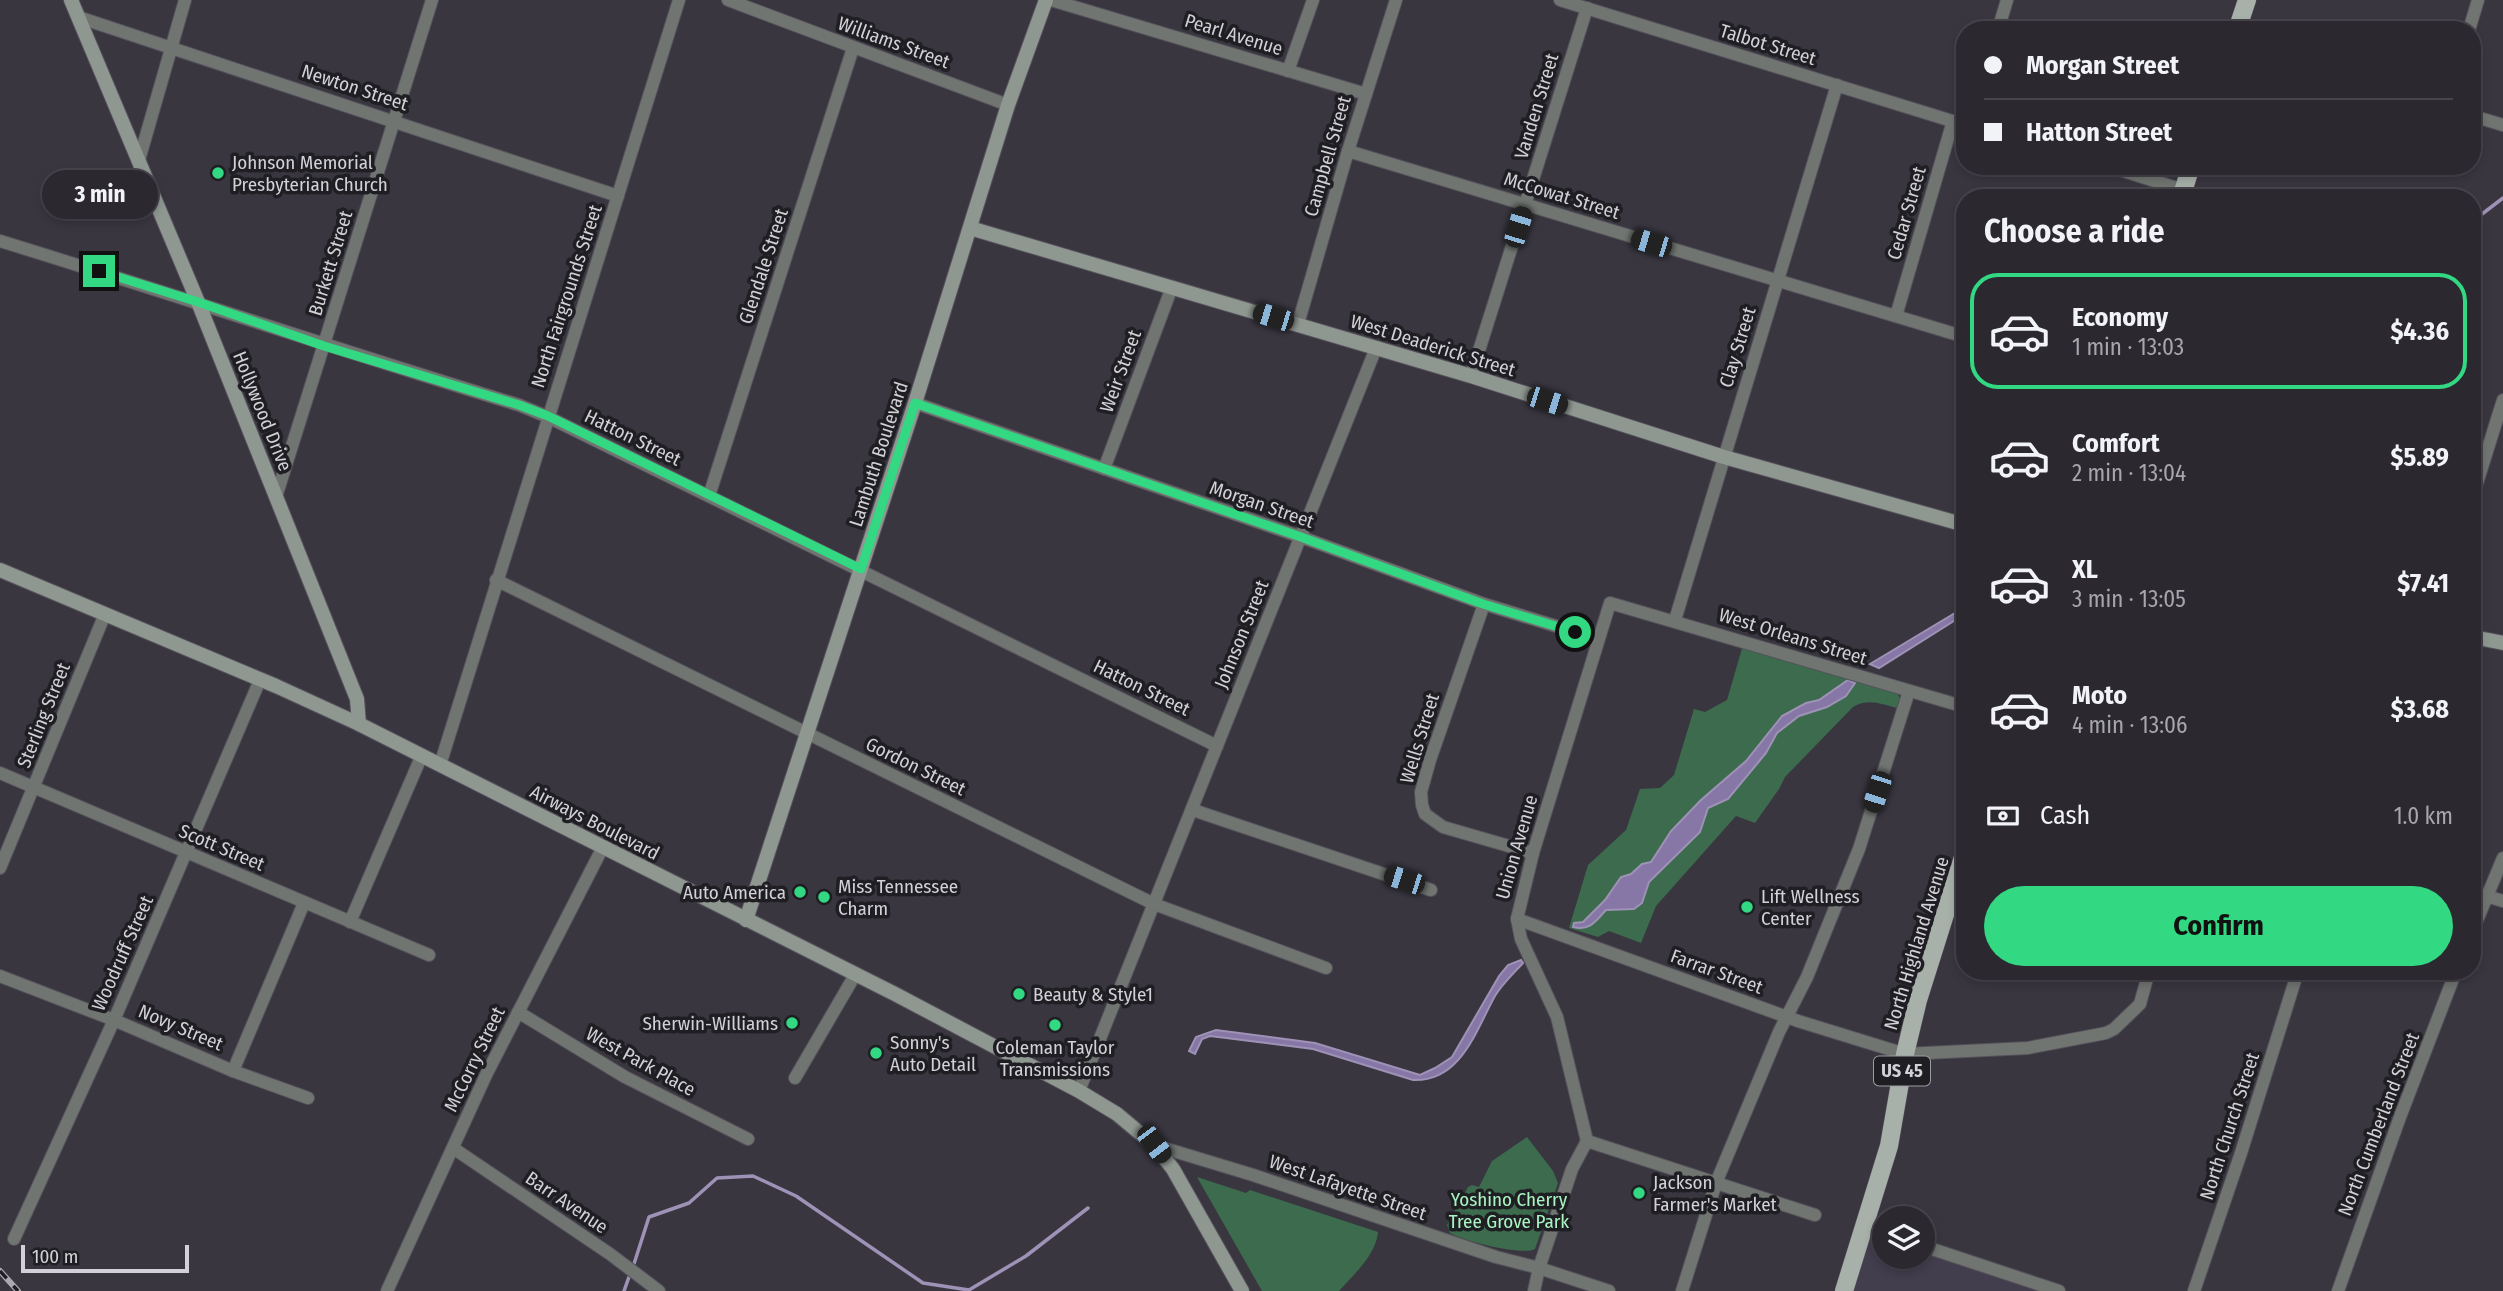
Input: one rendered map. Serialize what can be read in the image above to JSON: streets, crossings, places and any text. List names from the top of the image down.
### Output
{
  "streets": {
    "main road": ["North Highland Avenue", "US 45"],
    "street": [
      "Pearl Avenue",
      "Williams Street",
      "Talbot Street",
      "Newton Street",
      "Vanden Street",
      "Campbell Street",
      "McCowat Street",
      "Cedar Street",
      "Burkett Street",
      "Glendale Street",
      "North Fairgrounds Street",
      "West Deaderick Street",
      "Clay Street",
      "Weir Street",
      "Hollywood Drive",
      "Hatton Street",
      "Lambuth Boulevard",
      "Morgan Street",
      "Johnson Street",
      "West Orleans Street",
      "Sterling Street",
      "Wells Street",
      "Gordon Street",
      "Airways Boulevard",
      "Scott Street",
      "Union Avenue",
      "Woodruff Street",
      "Farrar Street",
      "Novy Street",
      "McCorry Street",
      "West Park Place",
      "North Cumberland Street",
      "North Church Street",
      "West Lafayette Street",
      "Barr Avenue"
    ]
  },
  "crossings": [
    ["Pearl Avenue", "Campbell Street"],
    ["Pearl Avenue", "Lambuth Boulevard"],
    ["Williams Street", "Glendale Street"],
    ["Williams Street", "Lambuth Boulevard"],
    ["Talbot Street", "Vanden Street"],
    ["Talbot Street", "Clay Street"],
    ["Newton Street", "Burkett Street"],
    ["Newton Street", "North Fairgrounds Street"],
    ["Newton Street", "Hollywood Drive"],
    ["Vanden Street", "McCowat Street"],
    ["Vanden Street", "West Deaderick Street"],
    ["Campbell Street", "McCowat Street"],
    ["Campbell Street", "West Deaderick Street"],
    ["McCowat Street", "Cedar Street"],
    ["McCowat Street", "Clay Street"],
    ["Burkett Street", "Hollywood Drive"],
    ["Burkett Street", "Hatton Street"],
    ["Glendale Street", "Hatton Street"],
    ["North Fairgrounds Street", "Hatton Street"],
    ["North Fairgrounds Street", "Gordon Street"],
    ["North Fairgrounds Street", "Airways Boulevard"],
    ["West Deaderick Street", "Clay Street"],
    ["West Deaderick Street", "Weir Street"],
    ["West Deaderick Street", "Lambuth Boulevard"],
    ["West Deaderick Street", "Johnson Street"],
    ["Clay Street", "West Orleans Street"],
    ["Weir Street", "Morgan Street"],
    ["Hollywood Drive", "Hatton Street"],
    ["Hollywood Drive", "Airways Boulevard"],
    ["Hatton Street", "Lambuth Boulevard"],
    ["Hatton Street", "Johnson Street"],
    ["Lambuth Boulevard", "Morgan Street"],
    ["Lambuth Boulevard", "Gordon Street"],
    ["Lambuth Boulevard", "Airways Boulevard"],
    ["Morgan Street", "Johnson Street"],
    ["Morgan Street", "Wells Street"],
    ["Morgan Street", "Union Avenue"],
    ["Johnson Street", "Gordon Street"],
    ["Johnson Street", "Airways Boulevard"],
    ["West Orleans Street", "Union Avenue"],
    ["Sterling Street", "Airways Boulevard"],
    ["Sterling Street", "Scott Street"],
    ["Wells Street", "Union Avenue"],
    ["Airways Boulevard", "Woodruff Street"],
    ["Airways Boulevard", "McCorry Street"],
    ["Airways Boulevard", "West Lafayette Street"],
    ["Scott Street", "Woodruff Street"],
    ["Union Avenue", "Farrar Street"],
    ["North Highland Avenue", "Farrar Street"],
    ["Woodruff Street", "Novy Street"],
    ["McCorry Street", "West Park Place"],
    ["McCorry Street", "Barr Avenue"]
  ],
  "parks": ["Yoshino Cherry Tree Grove Park"],
  "places": [
    "Johnson Memorial Presbyterian Church",
    "Auto America",
    "Miss Tennessee Charm",
    "Lift Wellness Center",
    "Beauty & Style1",
    "Sherwin-Williams",
    "Coleman Taylor Transmissions",
    "Sonny's Auto Detail",
    "Jackson Farmer's Market"
  ],
  "scale_bar": "100 m",
  "page": {
    "banner": ["Morgan Street", "Hatton Street"],
    "bubble": "3 min",
    "heading": "Choose a ride",
    "list": [
      {
        "name": "Economy",
        "note": "1 min · 13:03",
        "value": "$4.36"
      },
      {
        "name": "Comfort",
        "note": "2 min · 13:04",
        "value": "$5.89"
      },
      {
        "name": "XL",
        "note": "3 min · 13:05",
        "value": "$7.41"
      },
      {
        "name": "Moto",
        "note": "4 min · 13:06",
        "value": "$3.68"
      }
    ],
    "pay": ["Cash", "1.0 km"],
    "buttons": "Confirm",
    "scale": "100 m"
  }
}
